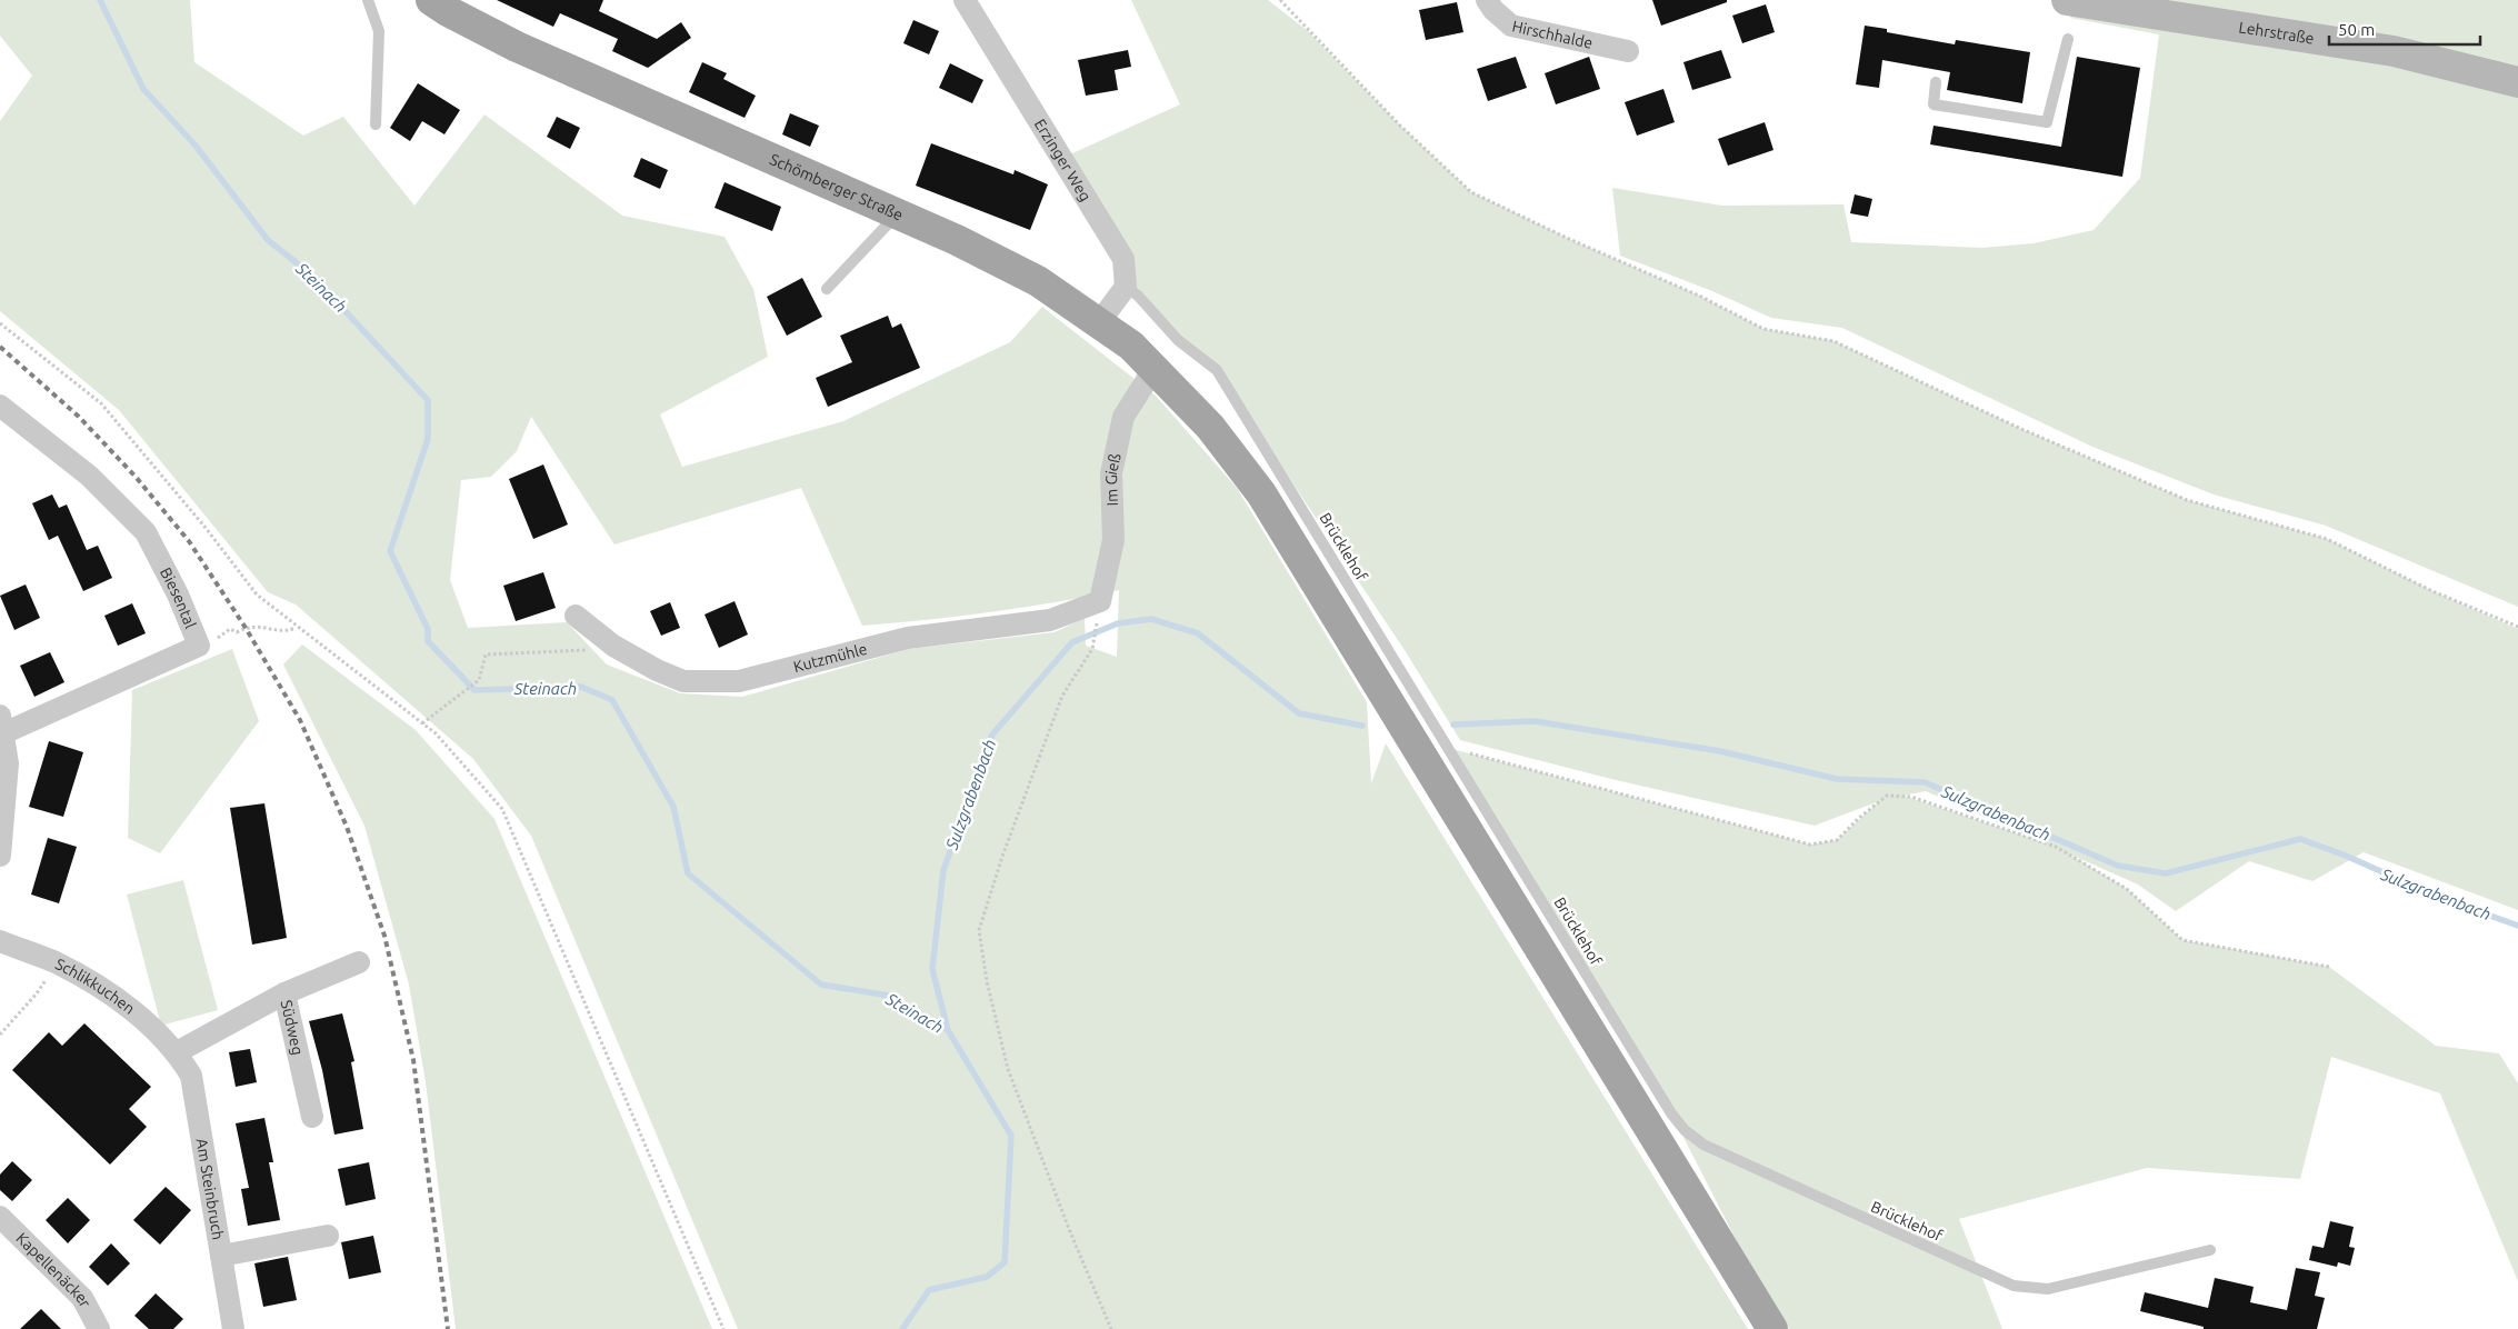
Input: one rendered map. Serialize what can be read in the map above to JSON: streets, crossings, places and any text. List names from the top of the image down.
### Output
{
  "streets": {
    "main road": ["Schömberger Straße"],
    "street": [
      "Hirschhalde",
      "Lehrstraße",
      "Erzinger Weg",
      "Im Gieß",
      "Biesental",
      "Kutzmühle",
      "Schlikkuchen",
      "Südweg",
      "Am Steinbruch",
      "Kapellenäcker"
    ],
    "lane": ["Brücklehof"]
  },
  "crossings": [
    ["Erzinger Weg", "Brücklehof"],
    ["Schömberger Straße", "Im Gieß"],
    ["Im Gieß", "Kutzmühle"],
    ["Schlikkuchen", "Südweg"],
    ["Schlikkuchen", "Am Steinbruch"],
    ["Südweg", "Am Steinbruch"]
  ],
  "water": ["Steinach", "Sulzgrabenbach"],
  "scale_bar": "50 m"
}
